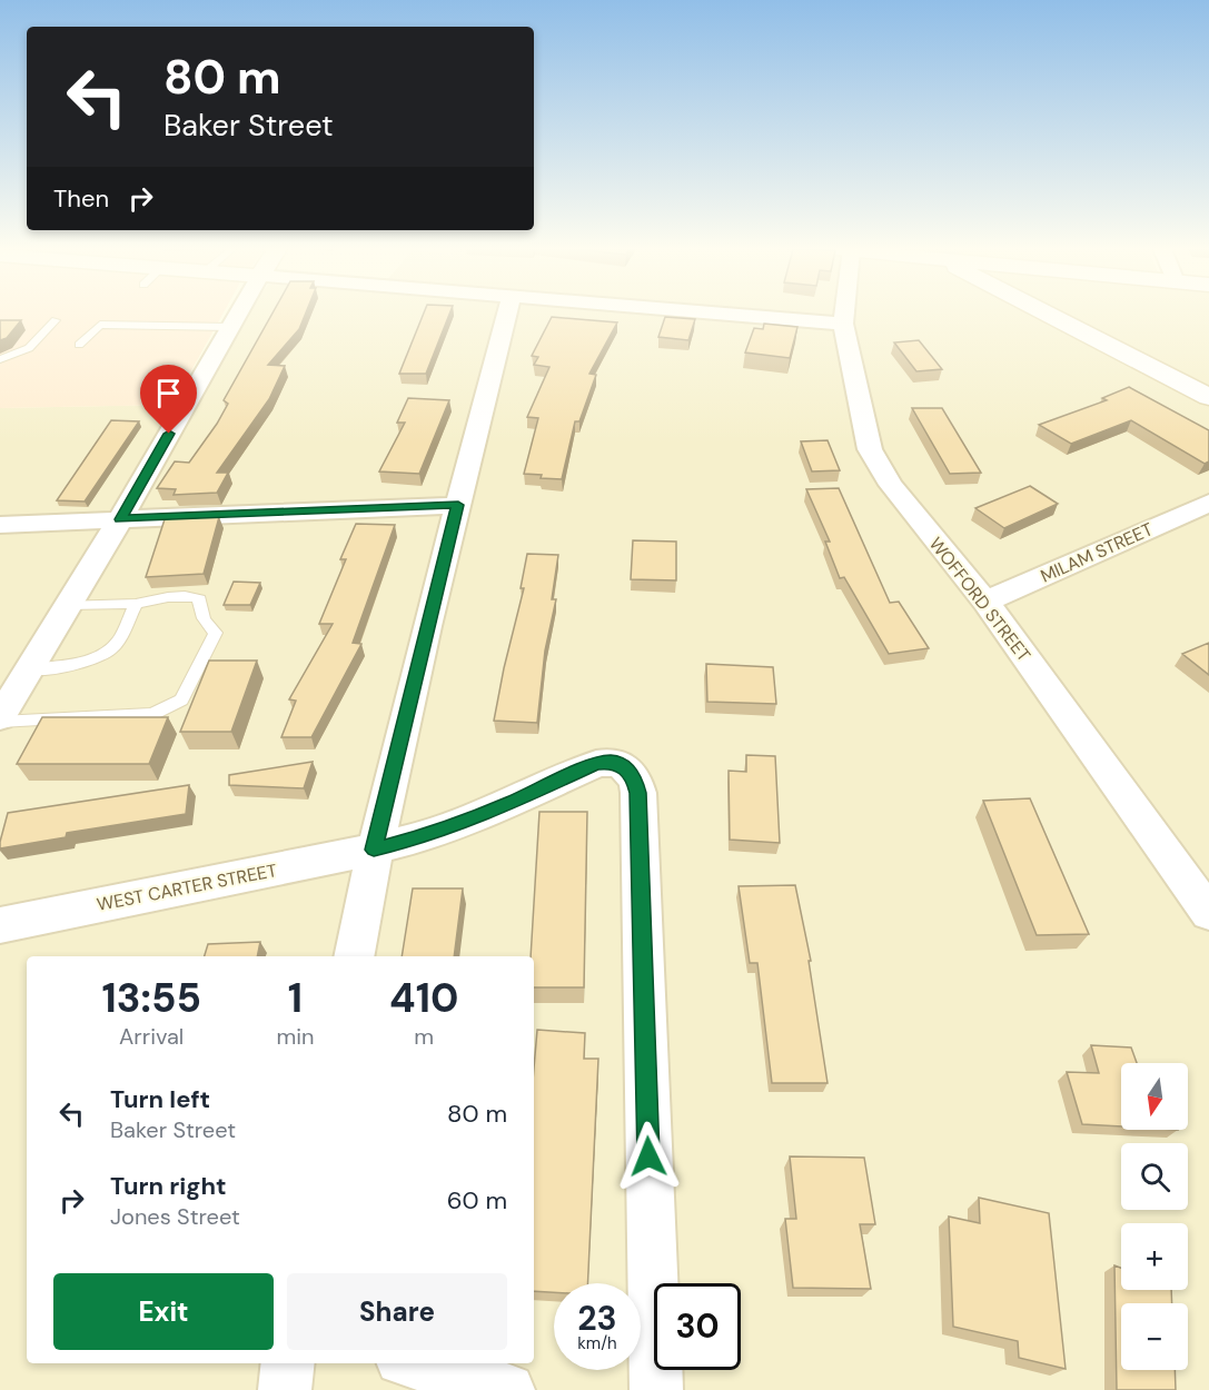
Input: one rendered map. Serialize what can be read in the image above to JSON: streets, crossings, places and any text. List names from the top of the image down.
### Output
{
  "streets": {
    "street": ["MILAM STREET", "WOFFORD STREET", "WEST CARTER STREET"]
  },
  "crossings": [
    ["MILAM STREET", "WOFFORD STREET"]
  ],
  "north": "bottom",
  "page": {
    "turn": ["80 m", "Baker Street"],
    "then": "Then",
    "eta": [
      "13:55",
      "Arrival",
      "1",
      "min",
      "410",
      "m"
    ],
    "map_buttons": ["+", "−"],
    "list": [
      {
        "name": "Turn left",
        "note": "Baker Street",
        "value": "80 m"
      },
      {
        "name": "Turn right",
        "note": "Jones Street",
        "value": "60 m"
      }
    ],
    "buttons": ["Exit", "Share"],
    "speed": "23 km/h",
    "limit": "30"
  }
}
